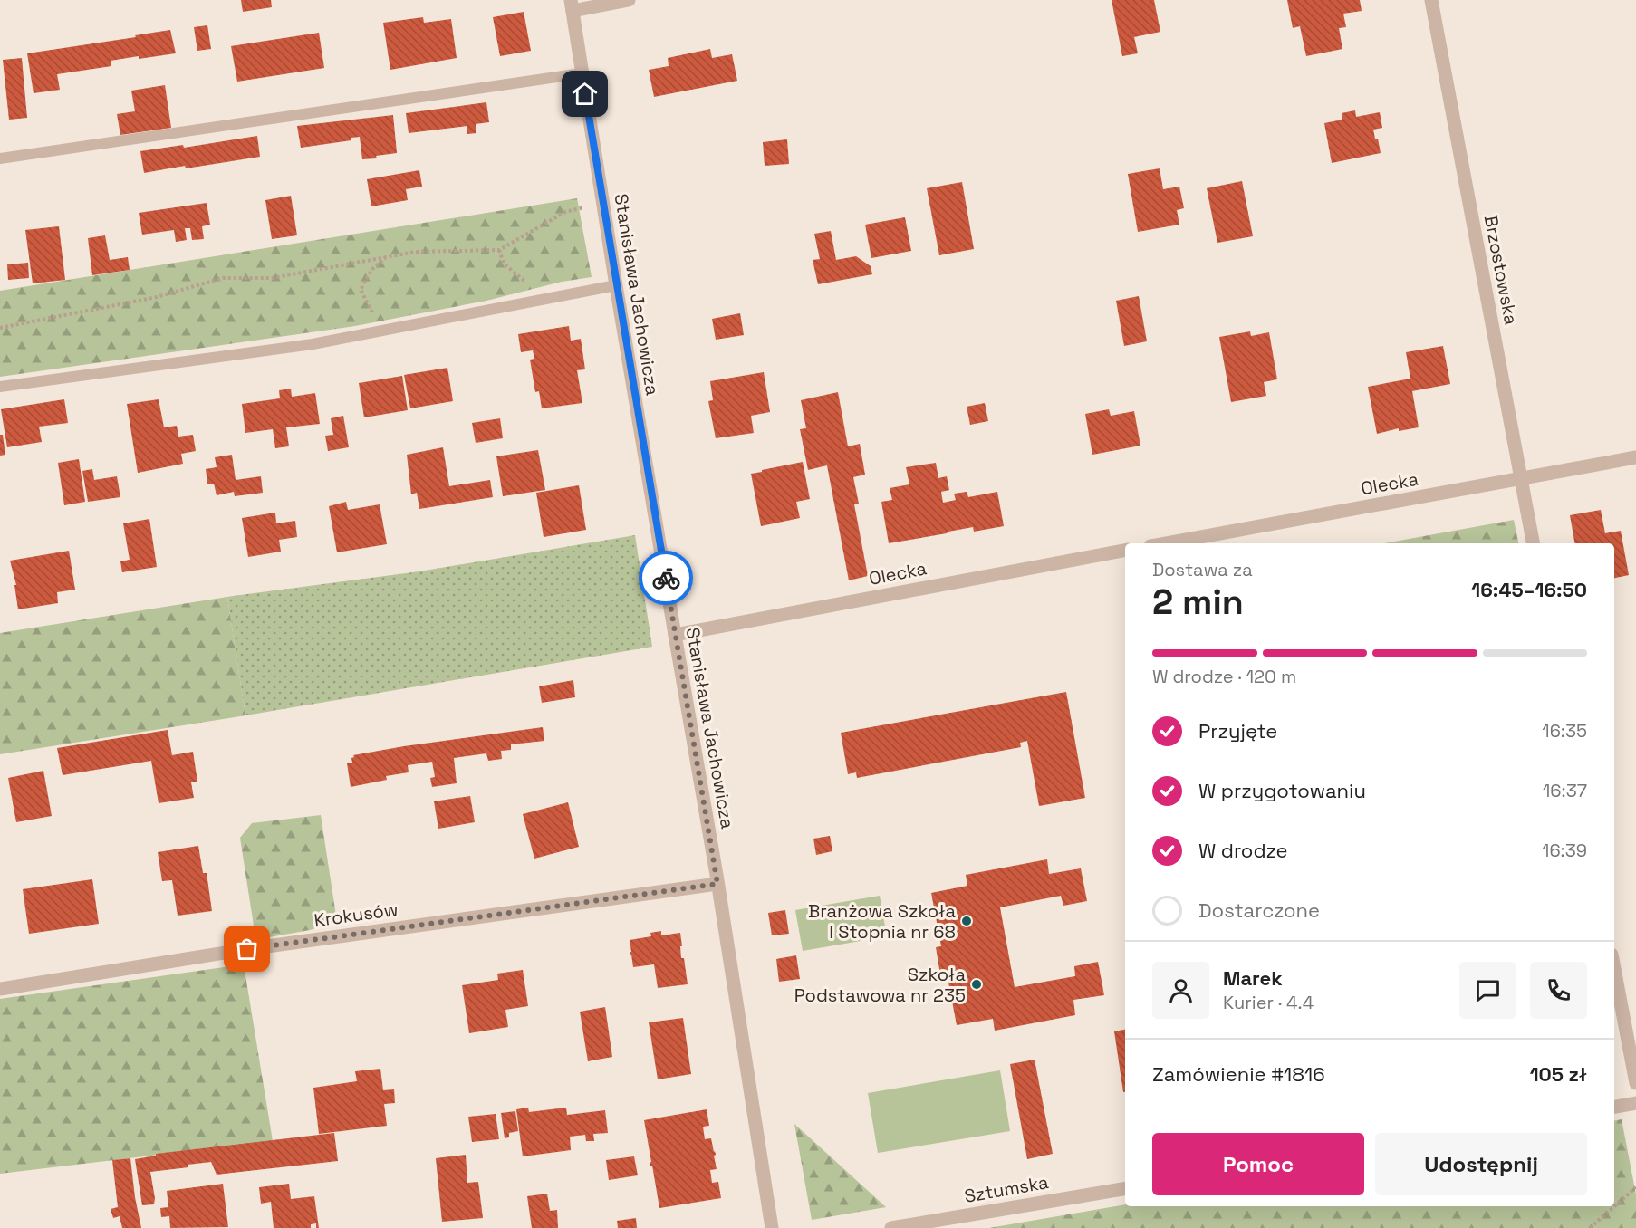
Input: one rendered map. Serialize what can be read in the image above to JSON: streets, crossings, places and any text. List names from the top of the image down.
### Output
{
  "streets": {
    "street": [
      "Brzostowska",
      "Stanisława Jachowicza",
      "Olecka",
      "Krokusów",
      "Sztumska"
    ]
  },
  "crossings": [
    ["Brzostowska", "Olecka"],
    ["Stanisława Jachowicza", "Olecka"],
    ["Stanisława Jachowicza", "Krokusów"]
  ],
  "places": ["Branżowa Szkoła I Stopnia nr 68", "Szkoła Podstawowa nr 235"],
  "page": {
    "heading": ["2 min", "Dostawa za", "16:45–16:50"],
    "panel": [
      "Marek",
      "Kurier · 4.4",
      "Zamówienie #1816",
      "105 zł"
    ],
    "bar": "W drodze · 120 m",
    "list": [
      ["Przyjęte", "16:35"],
      ["W przygotowaniu", "16:37"],
      ["W drodze", "16:39"],
      "Dostarczone"
    ],
    "buttons": ["Pomoc", "Udostępnij"]
  }
}
